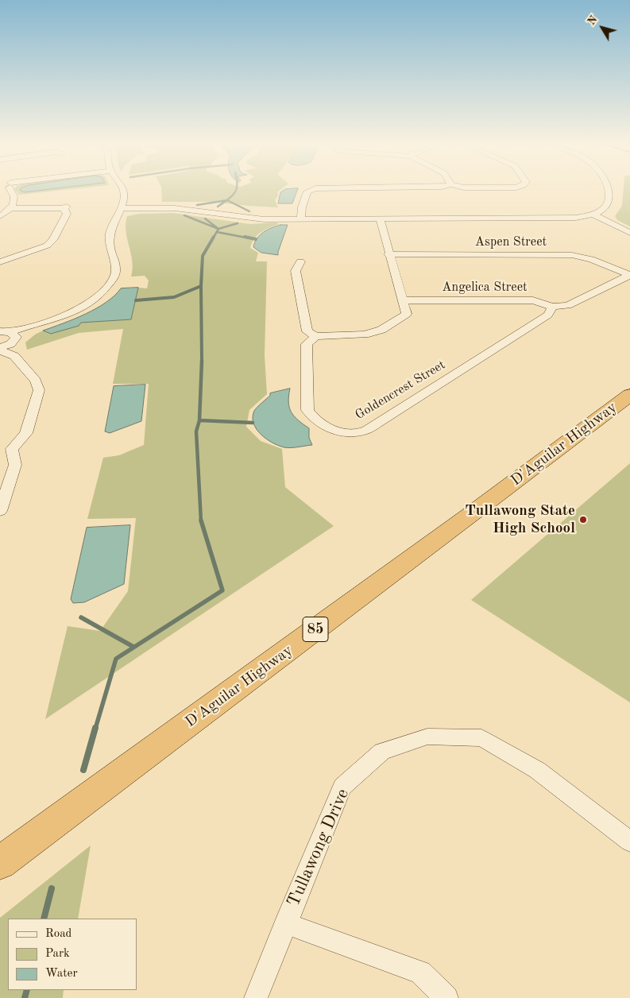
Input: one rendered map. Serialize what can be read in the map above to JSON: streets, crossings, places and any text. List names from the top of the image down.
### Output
{
  "streets": {
    "highway": ["D'Aguilar Highway", "85"],
    "street": [
      "Aspen Street",
      "Angelica Street",
      "Goldencrest Street",
      "Tullawong Drive"
    ]
  },
  "crossings": [
    ["Aspen Street", "Angelica Street"],
    ["Angelica Street", "Goldencrest Street"]
  ],
  "places": ["Tullawong State High School"],
  "legend": ["Road", "Park", "Water"],
  "north": "top left"
}
